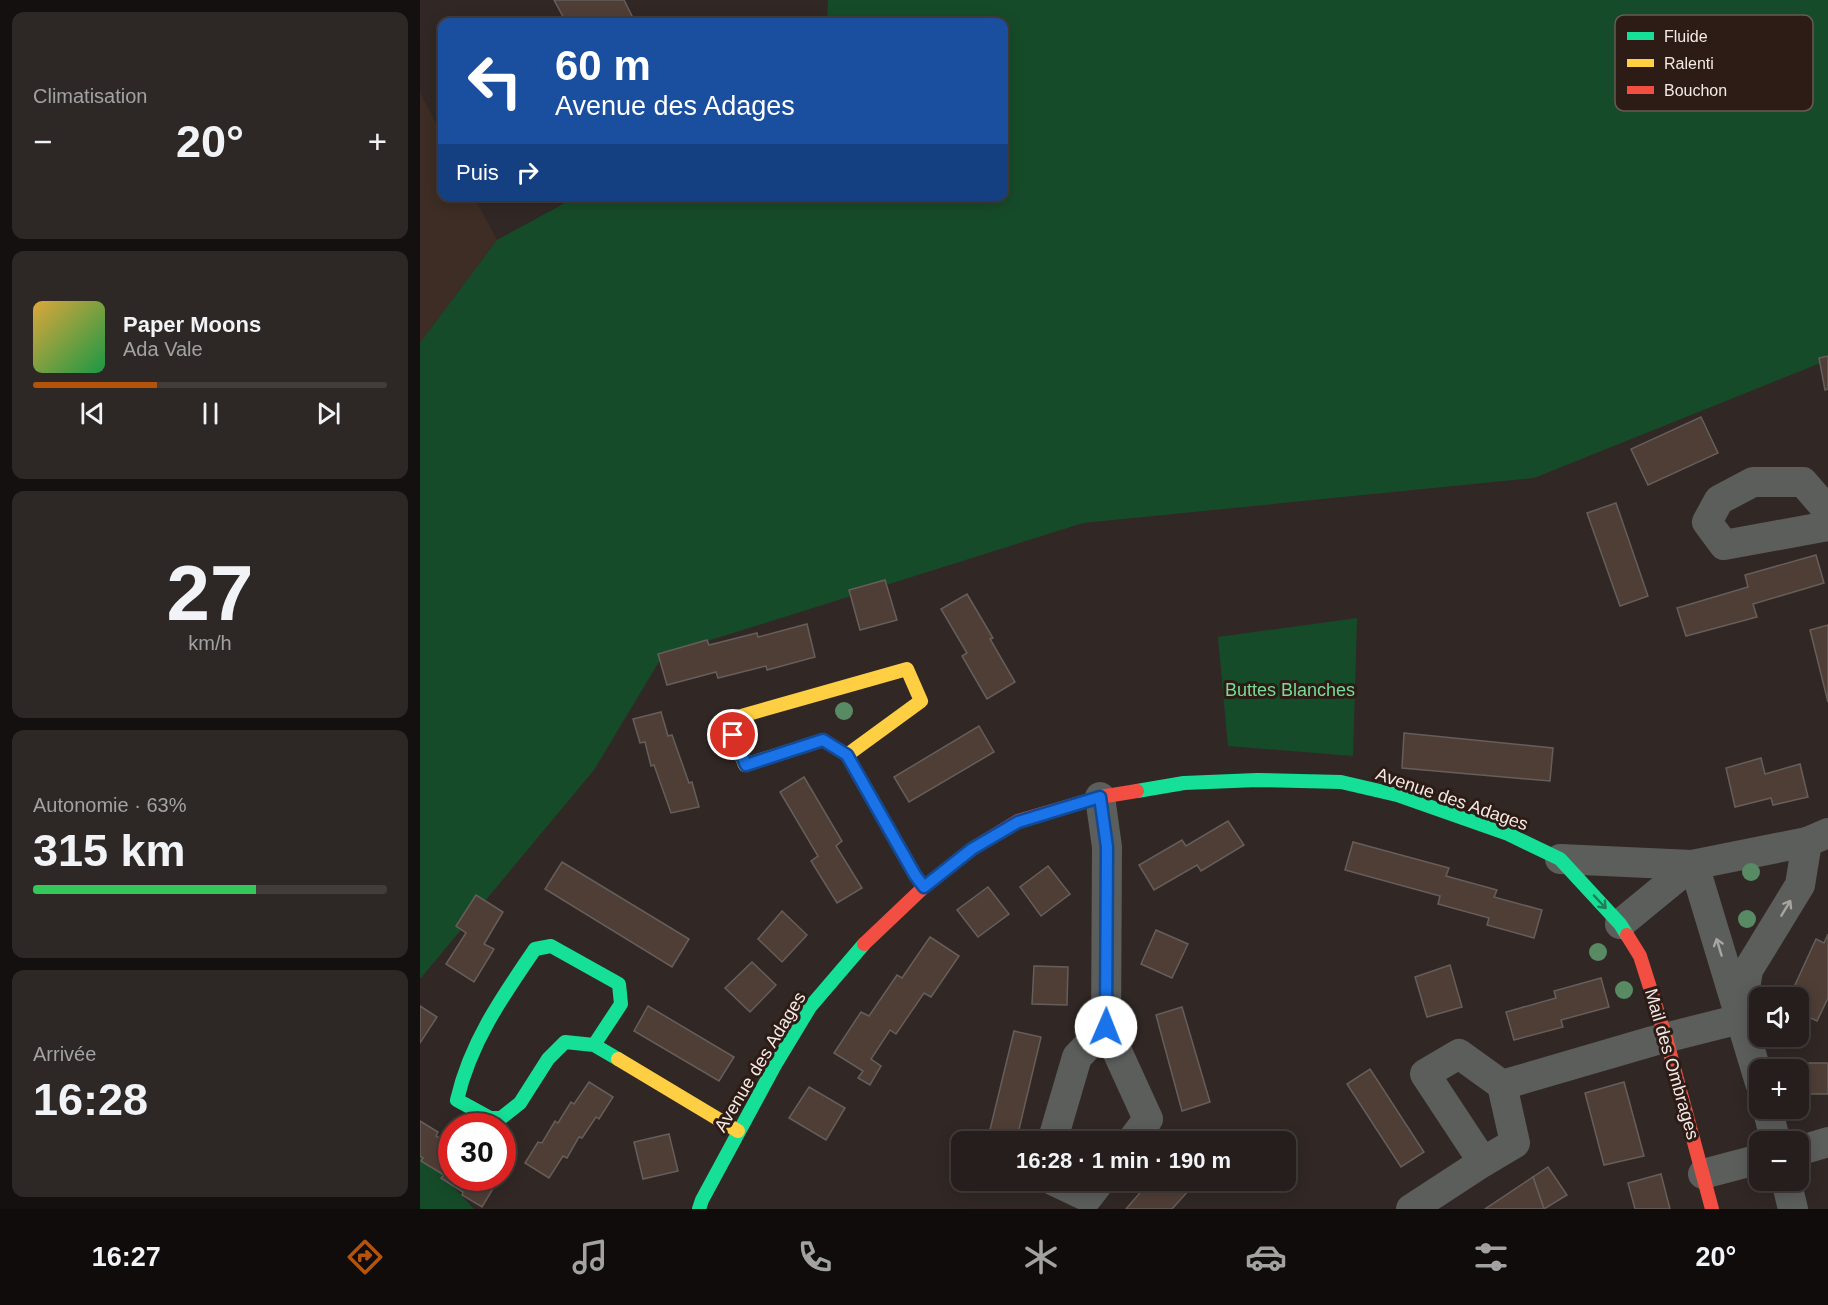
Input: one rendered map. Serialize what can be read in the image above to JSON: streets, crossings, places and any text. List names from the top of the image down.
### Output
{
  "streets": {
    "street": ["Avenue des Adages", "Mail des Ombrages"]
  },
  "crossings": [
    ["Avenue des Adages", "Mail des Ombrages"]
  ],
  "parks": ["Buttes Blanches"],
  "legend": ["Fluide", "Ralenti", "Bouchon"],
  "page": {
    "tile": [
      "Climatisation",
      ["27", "km/h"],
      ["Autonomie · 63%", "315 km"],
      ["Arrivée", "16:28"]
    ],
    "turn": ["60 m", "Avenue des Adages"],
    "heat": ["−", "20°", "+"],
    "then": "Puis",
    "song": ["Paper Moons", "Ada Vale"],
    "map_buttons": ["+", "−"],
    "limit": "30",
    "trip": "16:28 · 1 min · 190 m",
    "tabs": ["16:27", "20°"]
  }
}
